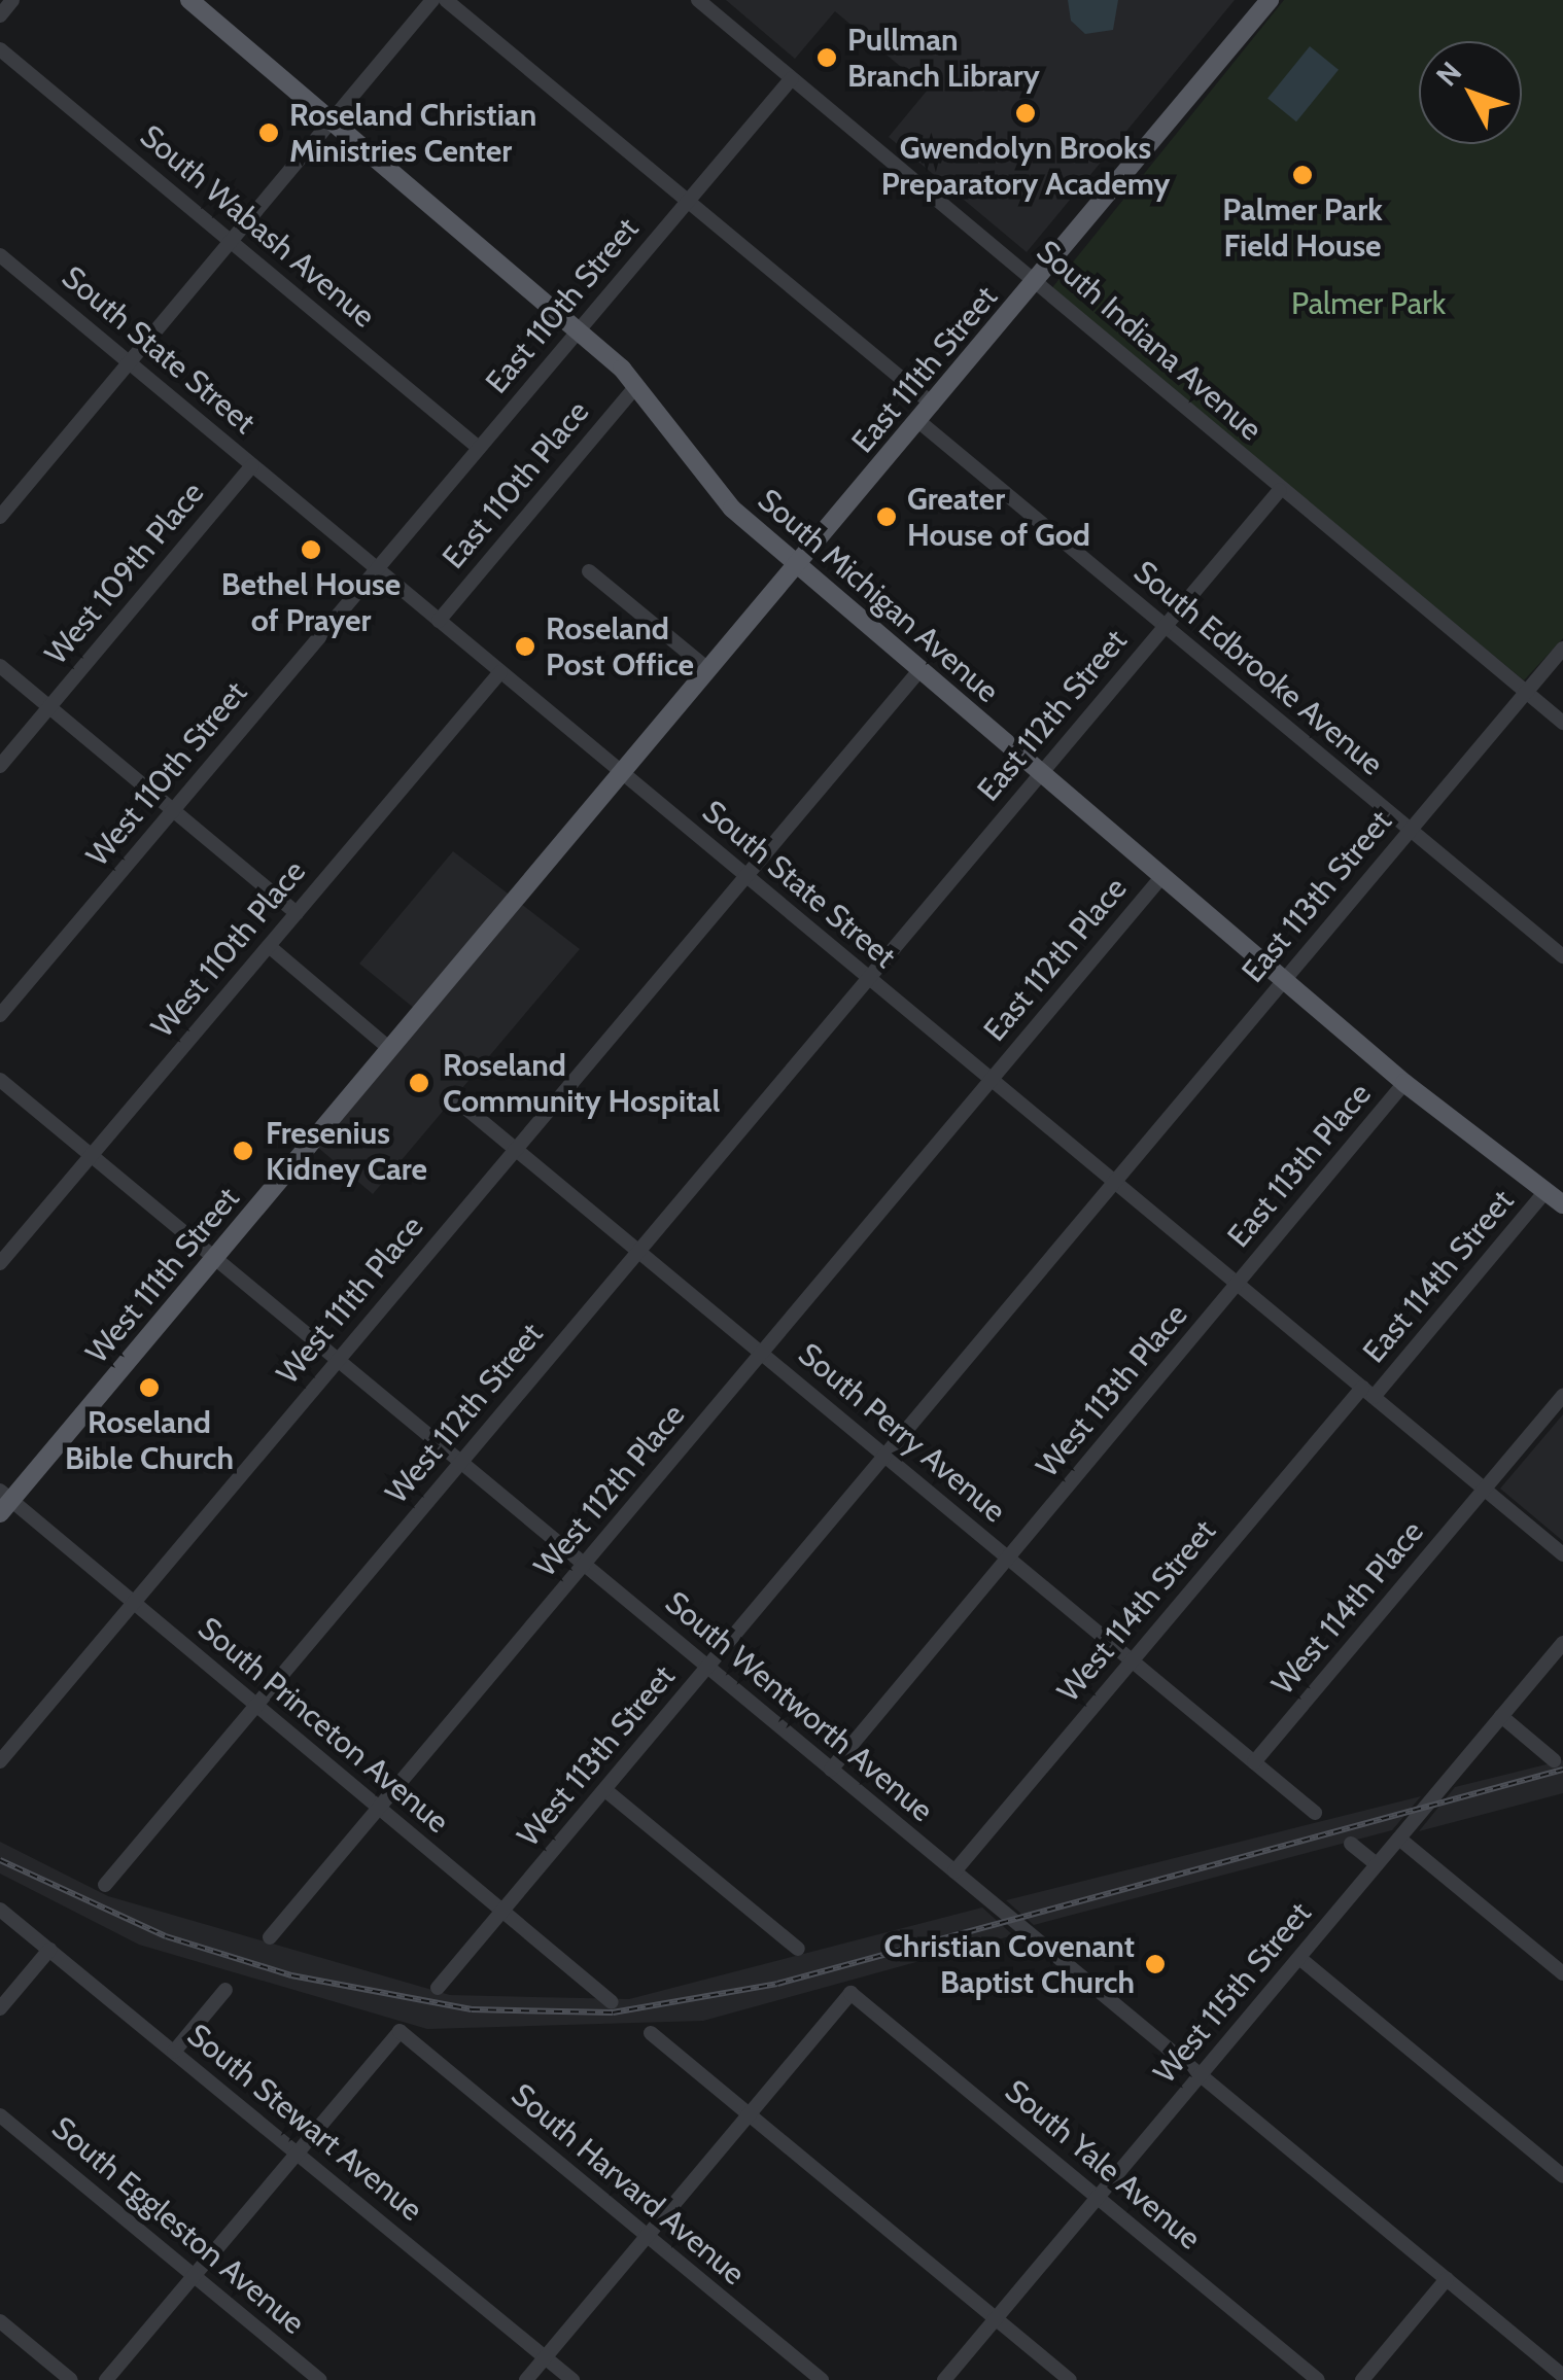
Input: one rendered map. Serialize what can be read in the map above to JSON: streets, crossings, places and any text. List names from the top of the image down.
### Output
{
  "streets": {
    "main road": ["East 111th Street", "South Michigan Avenue", "West 111th Street"],
    "street": [
      "South Wabash Avenue",
      "East 110th Street",
      "South Indiana Avenue",
      "South State Street",
      "East 110th Place",
      "West 109th Place",
      "South Edbrooke Avenue",
      "East 112th Street",
      "West 110th Street",
      "East 113th Street",
      "West 110th Place",
      "East 112th Place",
      "East 113th Place",
      "East 114th Street",
      "West 111th Place",
      "West 113th Place",
      "West 112th Street",
      "South Perry Avenue",
      "West 112th Place",
      "West 114th Place",
      "West 114th Street",
      "South Wentworth Avenue",
      "South Princeton Avenue",
      "West 113th Street",
      "West 115th Street",
      "South Stewart Avenue",
      "South Yale Avenue",
      "South Harvard Avenue",
      "South Eggleston Avenue"
    ]
  },
  "crossings": [
    ["South Wabash Avenue", "East 110th Street"],
    ["East 110th Street", "South Indiana Avenue"],
    ["East 110th Street", "South State Street"],
    ["East 110th Street", "South Michigan Avenue"],
    ["East 110th Street", "West 110th Street"],
    ["South Indiana Avenue", "East 111th Street"],
    ["South Indiana Avenue", "East 112th Street"],
    ["South Indiana Avenue", "East 113th Street"],
    ["South State Street", "East 111th Street"],
    ["South State Street", "East 110th Place"],
    ["South State Street", "West 109th Place"],
    ["South State Street", "East 112th Street"],
    ["South State Street", "West 110th Street"],
    ["South State Street", "East 113th Street"],
    ["South State Street", "West 110th Place"],
    ["South State Street", "East 112th Place"],
    ["South State Street", "East 113th Place"],
    ["South State Street", "West 111th Street"],
    ["South State Street", "East 114th Street"],
    ["South State Street", "West 111th Place"],
    ["South State Street", "West 113th Place"],
    ["South State Street", "West 112th Street"],
    ["South State Street", "West 112th Place"],
    ["South State Street", "West 114th Place"],
    ["South State Street", "West 114th Street"],
    ["South State Street", "West 113th Street"],
    ["East 111th Street", "South Michigan Avenue"],
    ["East 111th Street", "South Edbrooke Avenue"],
    ["East 111th Street", "West 111th Street"],
    ["East 110th Place", "South Michigan Avenue"],
    ["South Michigan Avenue", "East 112th Street"],
    ["South Michigan Avenue", "East 113th Street"],
    ["South Michigan Avenue", "East 112th Place"],
    ["South Michigan Avenue", "East 113th Place"],
    ["South Michigan Avenue", "East 114th Street"],
    ["South Michigan Avenue", "West 111th Place"],
    ["South Edbrooke Avenue", "East 112th Street"],
    ["South Edbrooke Avenue", "East 113th Street"],
    ["East 112th Street", "West 112th Street"],
    ["East 113th Street", "West 113th Street"],
    ["West 110th Place", "South Wentworth Avenue"],
    ["East 112th Place", "West 112th Place"],
    ["East 113th Place", "West 113th Place"],
    ["West 111th Street", "South Wentworth Avenue"],
    ["West 111th Street", "South Princeton Avenue"],
    ["East 114th Street", "West 114th Street"],
    ["West 111th Place", "South Perry Avenue"],
    ["West 111th Place", "South Wentworth Avenue"],
    ["West 111th Place", "South Princeton Avenue"],
    ["West 113th Place", "South Perry Avenue"],
    ["West 113th Place", "South Wentworth Avenue"],
    ["West 112th Street", "South Perry Avenue"],
    ["West 112th Street", "South Wentworth Avenue"],
    ["West 112th Street", "South Princeton Avenue"],
    ["South Perry Avenue", "West 112th Place"],
    ["South Perry Avenue", "West 114th Place"],
    ["South Perry Avenue", "West 114th Street"],
    ["South Perry Avenue", "West 113th Street"],
    ["West 112th Place", "South Wentworth Avenue"],
    ["West 112th Place", "South Princeton Avenue"],
    ["West 114th Street", "South Wentworth Avenue"],
    ["South Wentworth Avenue", "West 113th Street"],
    ["South Wentworth Avenue", "West 115th Street"],
    ["South Princeton Avenue", "West 113th Street"],
    ["West 115th Street", "South Yale Avenue"],
    ["South Stewart Avenue", "South Harvard Avenue"]
  ],
  "parks": ["Palmer Park"],
  "places": [
    "Pullman Branch Library",
    "Gwendolyn Brooks Preparatory Academy",
    "Roseland Christian Ministries Center",
    "Palmer Park Field House",
    "Greater House of God",
    "Bethel House of Prayer",
    "Roseland Post Office",
    "Roseland Community Hospital",
    "Fresenius Kidney Care",
    "Roseland Bible Church",
    "Christian Covenant Baptist Church"
  ],
  "north": "top left"
}
